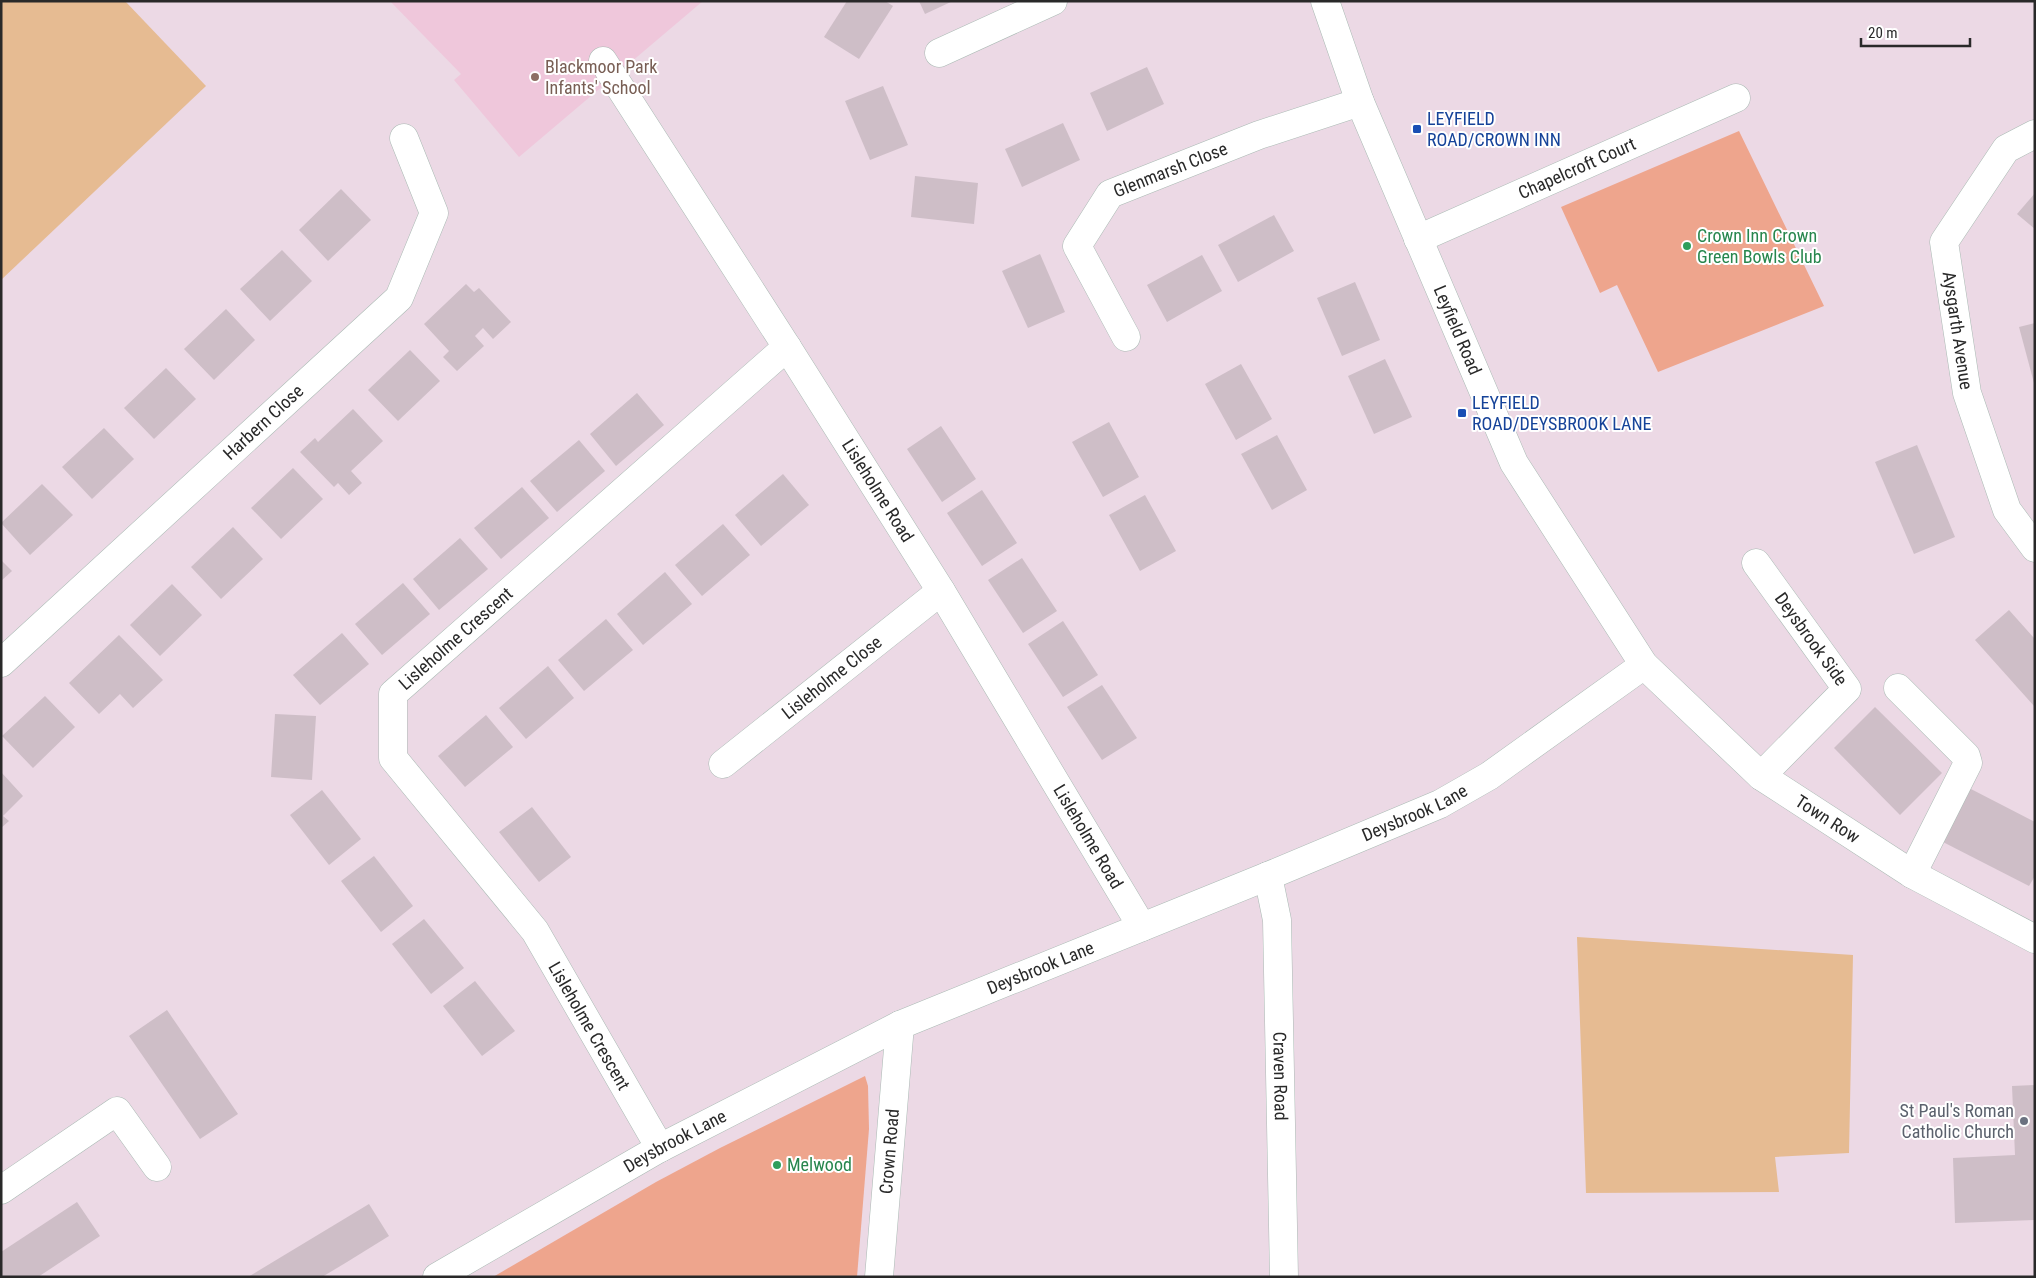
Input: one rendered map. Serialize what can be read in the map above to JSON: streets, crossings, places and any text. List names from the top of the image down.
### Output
{
  "streets": {
    "street": [
      "Chapelcroft Court",
      "Glenmarsh Close",
      "Leyfield Road",
      "Aysgarth Avenue",
      "Harbern Close",
      "Lisleholme Road",
      "Lisleholme Crescent",
      "Deysbrook Side",
      "Lisleholme Close",
      "Deysbrook Lane",
      "Town Row",
      "Craven Road",
      "Crown Road"
    ]
  },
  "crossings": [
    ["Chapelcroft Court", "Leyfield Road"],
    ["Glenmarsh Close", "Leyfield Road"],
    ["Leyfield Road", "Deysbrook Lane"],
    ["Leyfield Road", "Town Row"],
    ["Lisleholme Road", "Lisleholme Crescent"],
    ["Lisleholme Road", "Lisleholme Close"],
    ["Lisleholme Road", "Deysbrook Lane"],
    ["Lisleholme Crescent", "Deysbrook Lane"],
    ["Deysbrook Side", "Town Row"],
    ["Deysbrook Lane", "Town Row"],
    ["Deysbrook Lane", "Craven Road"],
    ["Deysbrook Lane", "Crown Road"]
  ],
  "places": {
    "other": [
      "Blackmoor Park Infants' School",
      "Crown Inn Crown Green Bowls Club",
      "St Paul's Roman Catholic Church",
      "Melwood"
    ],
    "transit": ["LEYFIELD ROAD/CROWN INN", "LEYFIELD ROAD/DEYSBROOK LANE"]
  },
  "scale_bar": "20 m"
}
